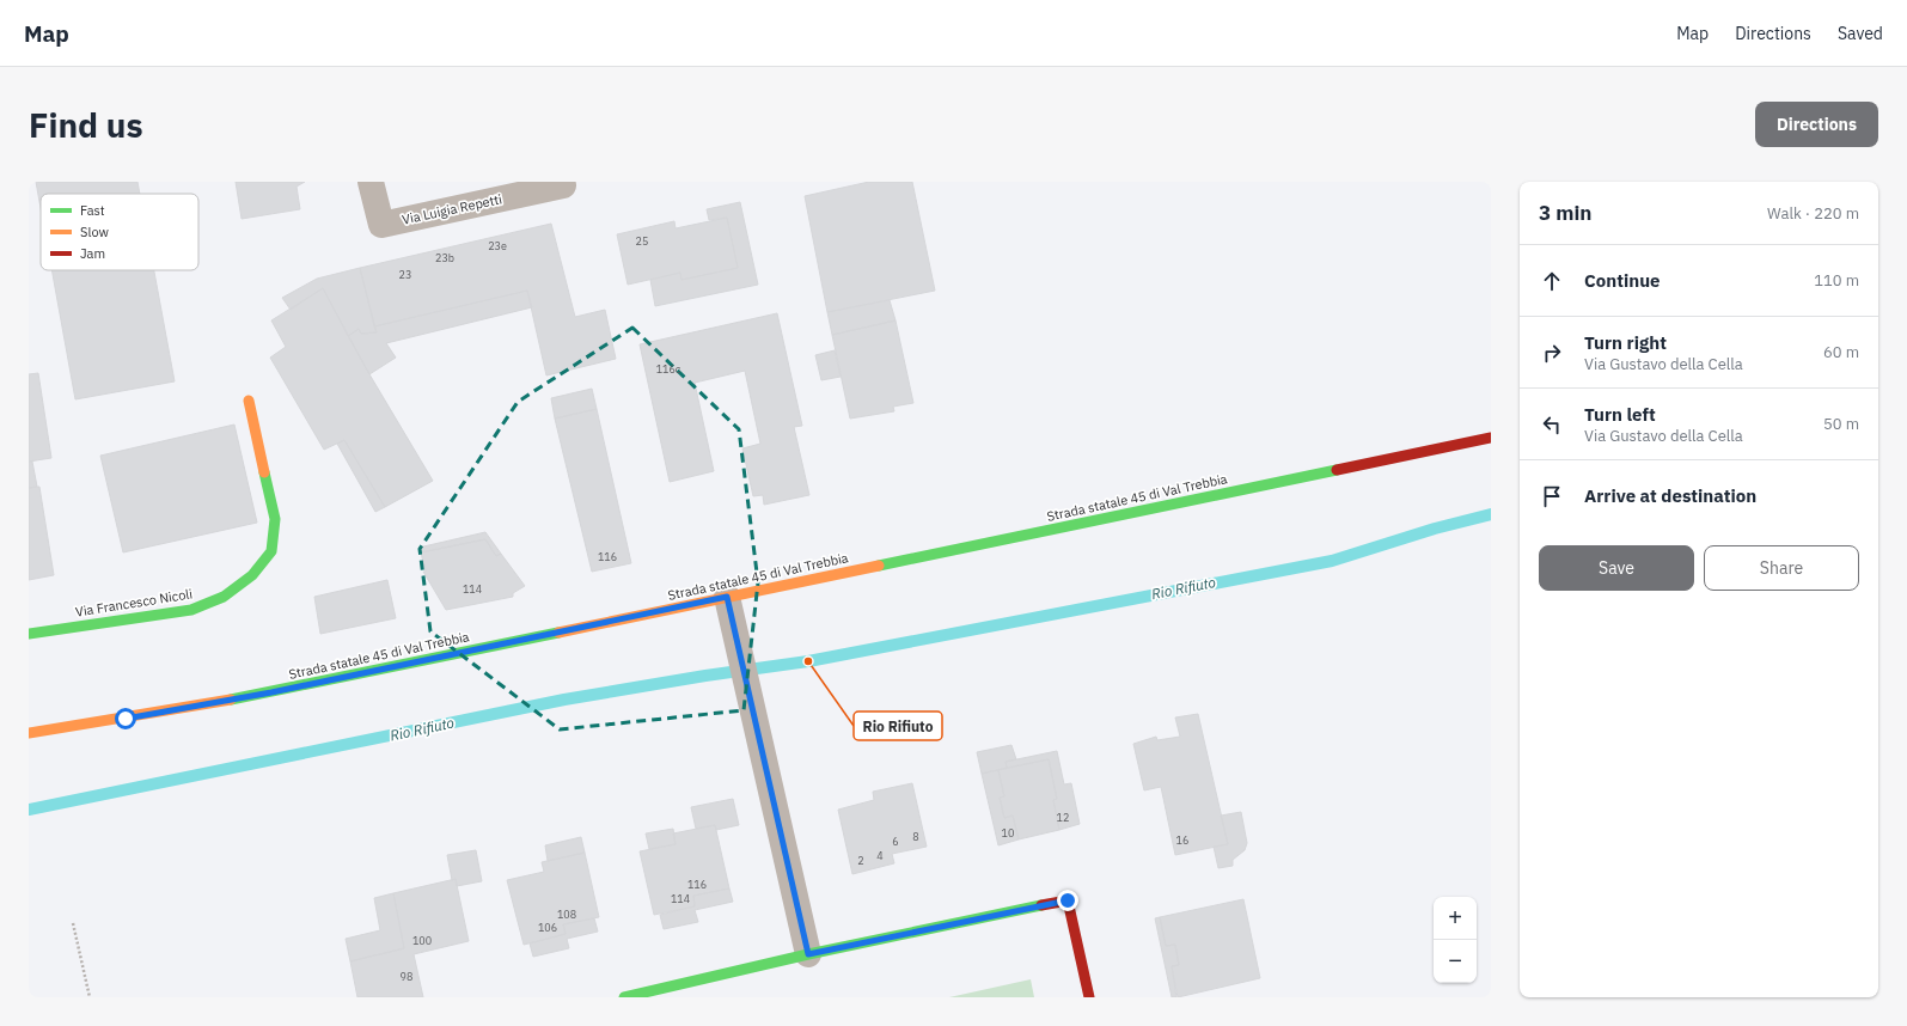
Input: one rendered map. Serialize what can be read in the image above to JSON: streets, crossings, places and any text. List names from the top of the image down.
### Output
{
  "streets": {
    "main road": ["Strada statale 45 di Val Trebbia", "Via Francesco Nicoli"],
    "street": ["Via Luigia Repetti"]
  },
  "water": ["Rio Rifiuto"],
  "places": ["Rio Rifiuto"],
  "house_numbers": [
    "25",
    "23e",
    "23b",
    "23",
    "116c",
    "116",
    "114",
    "12",
    "10",
    "8",
    "16",
    "6",
    "4",
    "2",
    "116",
    "114",
    "108",
    "106",
    "100",
    "98"
  ],
  "legend": ["Fast", "Slow", "Jam"],
  "page": {
    "header": "Map",
    "nav": ["Map", "Directions", "Saved"],
    "buttons": [
      "Directions",
      ["Save", "Share"]
    ],
    "title": "Find us",
    "heading": ["3 min", "Walk · 220 m"],
    "list": [
      ["Continue", "110 m"],
      ["Turn right", "Via Gustavo della Cella", "60 m"],
      ["Turn left", "Via Gustavo della Cella", "50 m"],
      "Arrive at destination"
    ],
    "map_buttons": ["+", "−"]
  }
}
